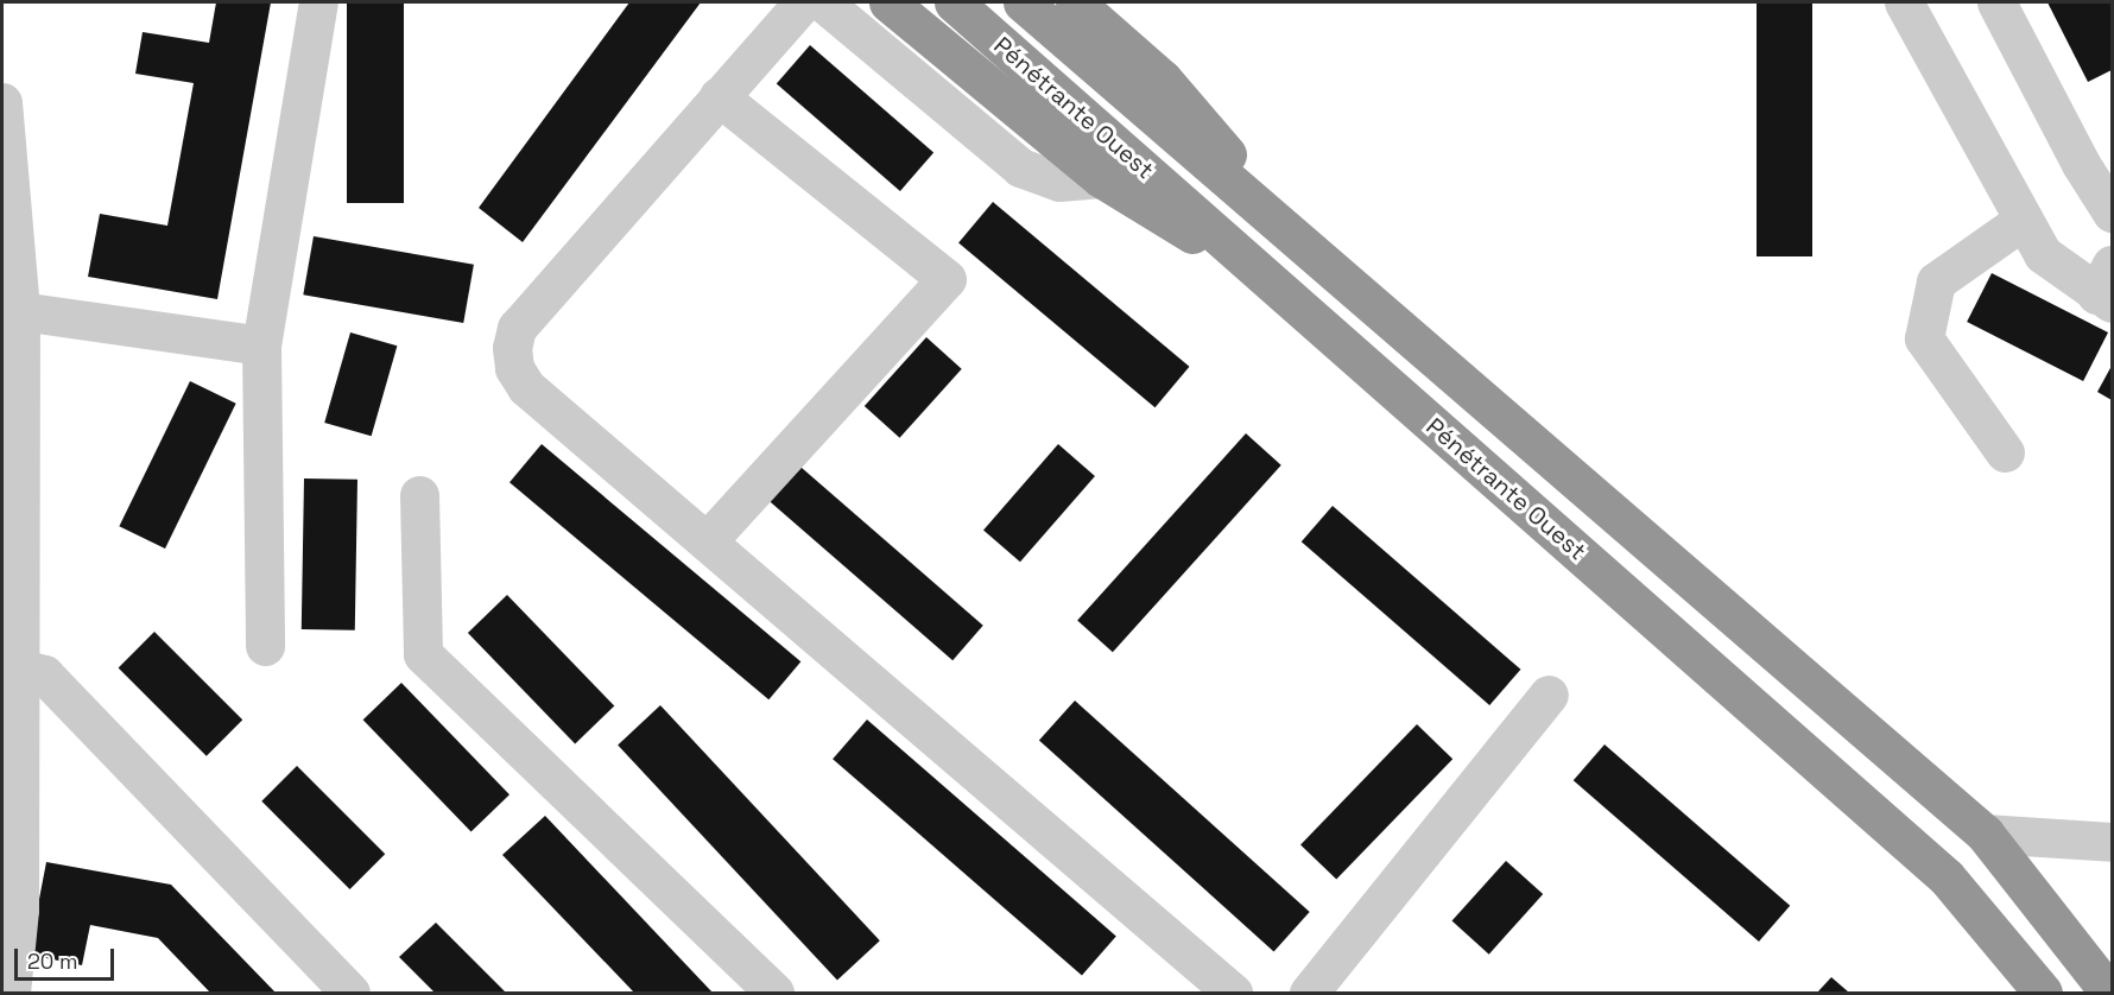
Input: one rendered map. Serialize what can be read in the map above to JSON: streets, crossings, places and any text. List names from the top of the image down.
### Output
{
  "streets": {
    "highway": ["Pénétrante Ouest"]
  },
  "scale_bar": "20 m"
}
